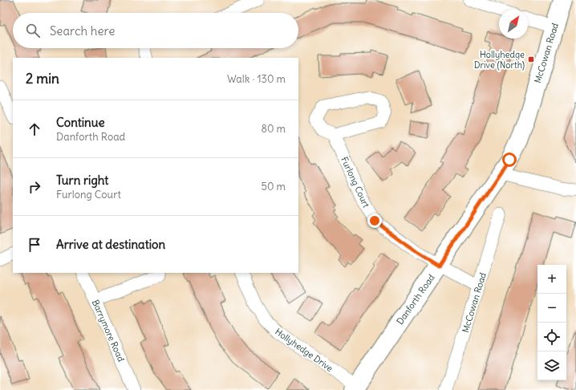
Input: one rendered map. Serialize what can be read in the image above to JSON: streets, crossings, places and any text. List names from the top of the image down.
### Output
{
  "streets": {
    "main road": ["McCowan Road", "Danforth Road"],
    "street": ["Furlong Court", "Barrymore Road", "Hollyhedge Drive"]
  },
  "crossings": [
    ["McCowan Road", "Furlong Court"],
    ["McCowan Road", "Danforth Road"],
    ["Furlong Court", "Danforth Road"],
    ["Danforth Road", "Hollyhedge Drive"]
  ],
  "places": {
    "transit": ["Hollyhedge Drive (North)"]
  },
  "north": "top right",
  "page": {
    "search": "Search here",
    "heading": ["2 min", "Walk · 130 m"],
    "list": [
      ["Continue", "Danforth Road", "80 m"],
      ["Turn right", "Furlong Court", "50 m"],
      "Arrive at destination"
    ],
    "map_buttons": ["+", "−"]
  }
}
